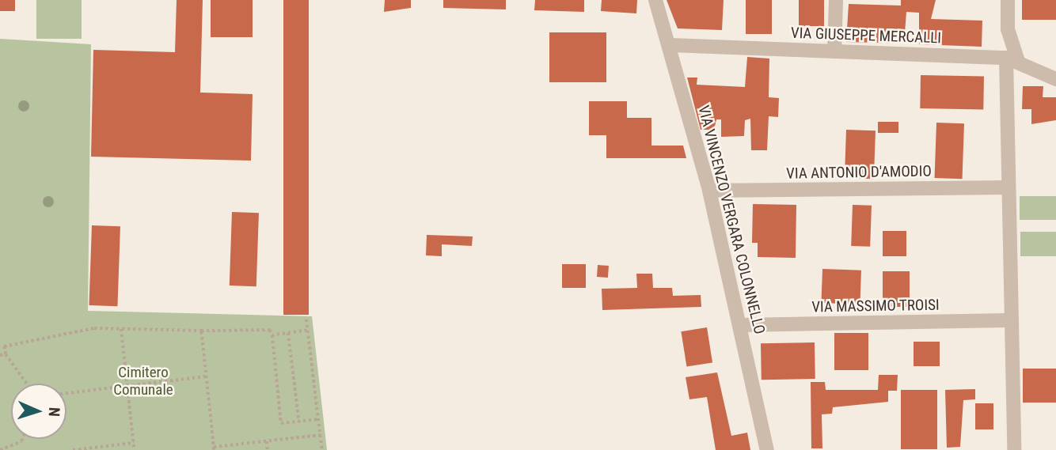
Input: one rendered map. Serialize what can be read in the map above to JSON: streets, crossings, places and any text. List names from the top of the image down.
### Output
{
  "streets": {
    "street": [
      "VIA GIUSEPPE MERCALLI",
      "VIA ANTONIO D'AMODIO",
      "VIA VINCENZO VERGARA COLONNELLO",
      "VIA MASSIMO TROISI"
    ]
  },
  "crossings": [
    ["VIA GIUSEPPE MERCALLI", "VIA VINCENZO VERGARA COLONNELLO"],
    ["VIA ANTONIO D'AMODIO", "VIA VINCENZO VERGARA COLONNELLO"],
    ["VIA VINCENZO VERGARA COLONNELLO", "VIA MASSIMO TROISI"]
  ],
  "parks": ["Cimitero Comunale"],
  "north": "right"
}
